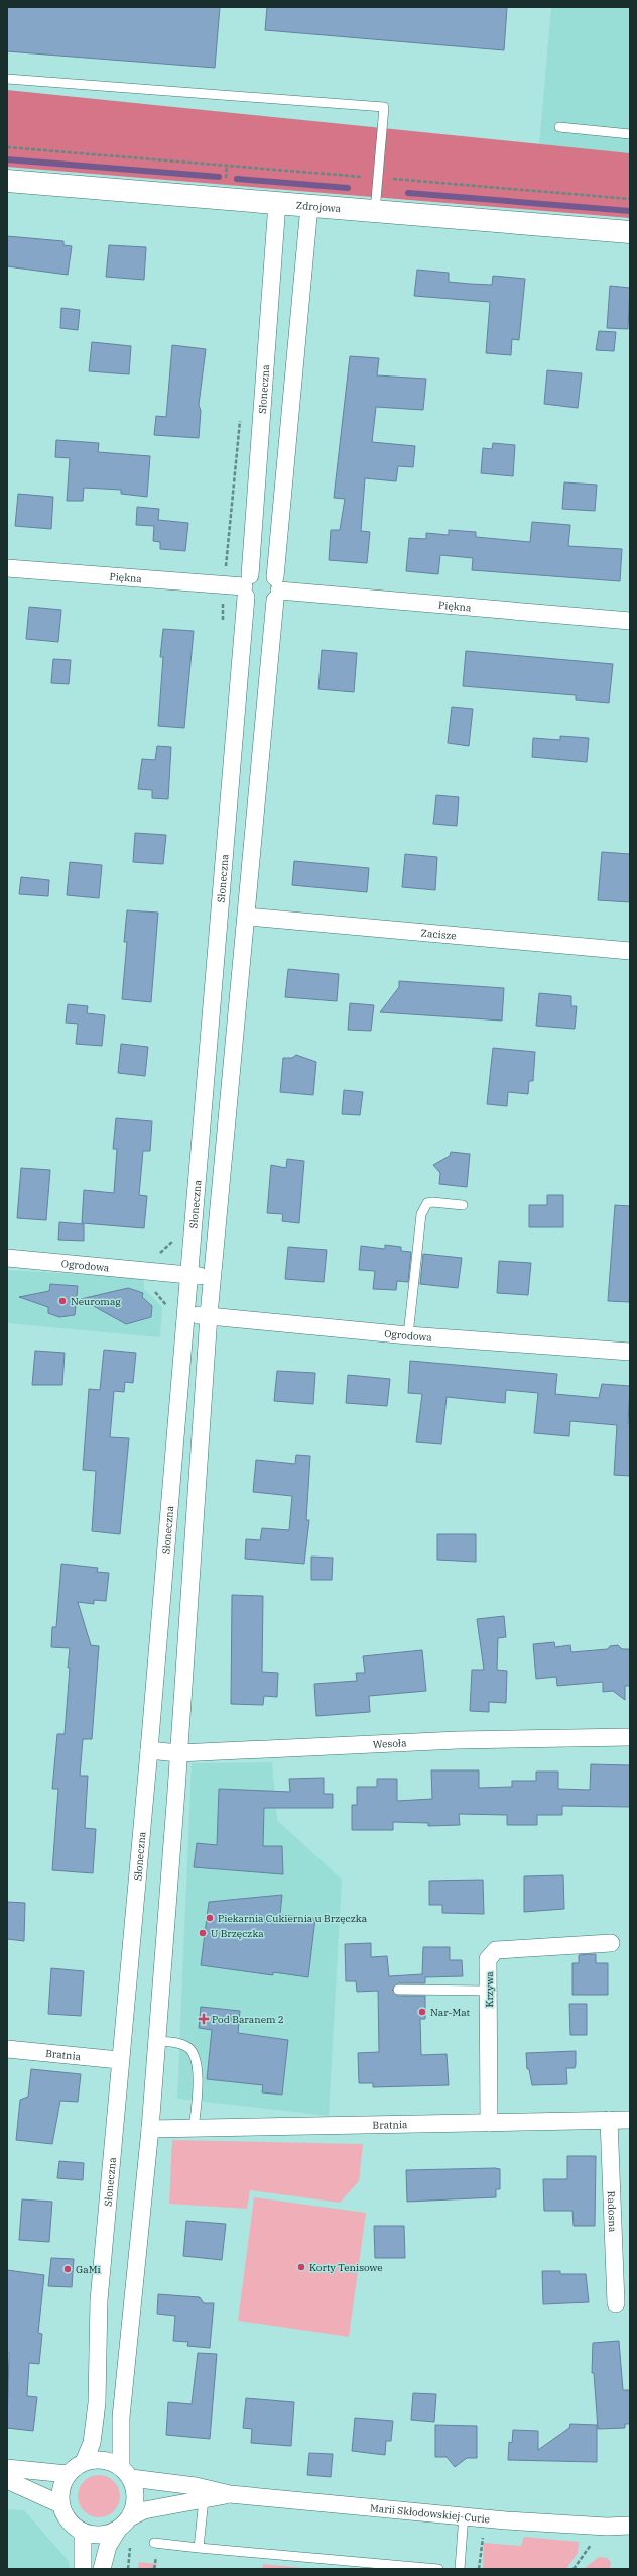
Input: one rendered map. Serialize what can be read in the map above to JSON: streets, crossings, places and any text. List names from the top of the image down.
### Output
{
  "streets": {
    "street": [
      "Zdrojowa",
      "Słoneczna",
      "Piękna",
      "Zacisze",
      "Ogrodowa",
      "Wesoła",
      "Krzywa",
      "Bratnia",
      "Radosna",
      "Marii Skłodowskiej-Curie"
    ]
  },
  "crossings": [
    ["Zdrojowa", "Słoneczna"],
    ["Słoneczna", "Piękna"],
    ["Słoneczna", "Ogrodowa"],
    ["Słoneczna", "Wesoła"],
    ["Słoneczna", "Bratnia"],
    ["Krzywa", "Bratnia"],
    ["Bratnia", "Radosna"]
  ],
  "places": {
    "other": [
      "Neuromag",
      "Piekarnia Cukiernia u Brzęczka",
      "U Brzęczka",
      "Nar-Mat",
      "Korty Tenisowe",
      "GaMi"
    ],
    "health": ["Pod Baranem 2"]
  }
}
